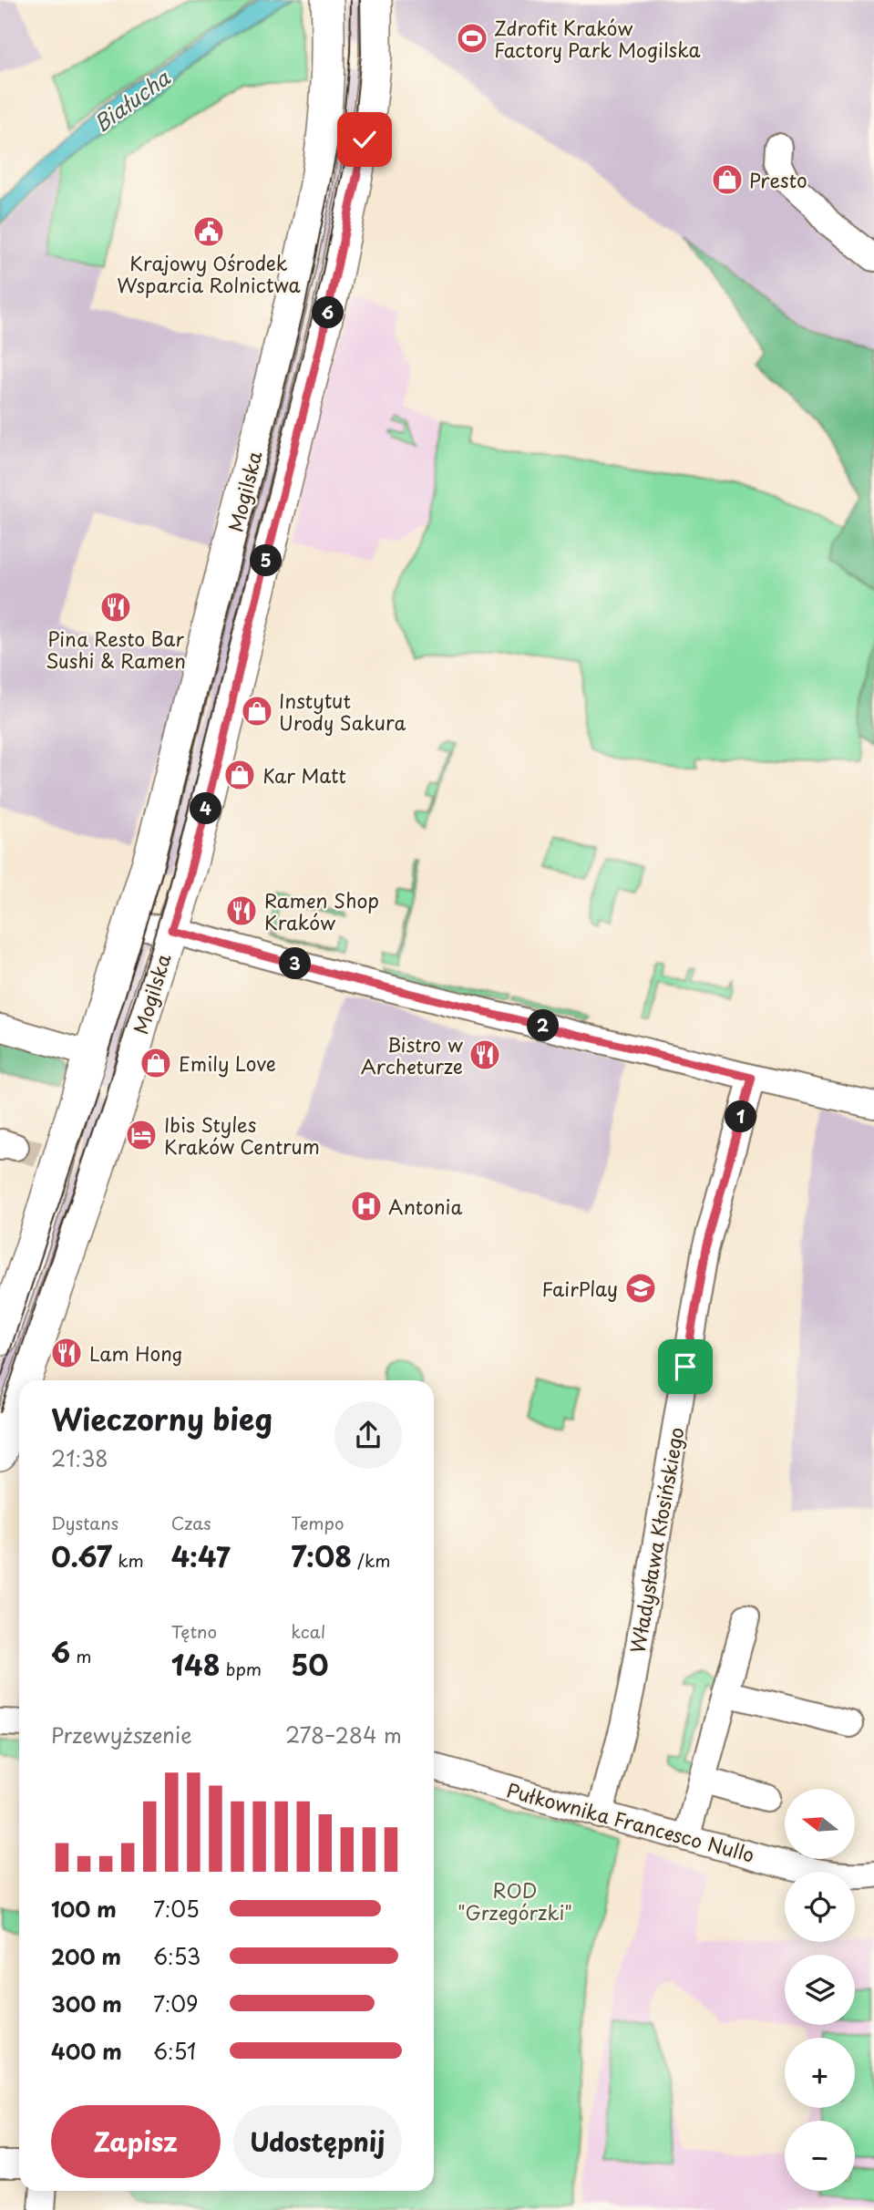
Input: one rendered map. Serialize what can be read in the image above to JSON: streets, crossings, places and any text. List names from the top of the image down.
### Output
{
  "streets": {
    "main road": ["Mogilska"],
    "street": ["Władysława Kłosińskiego", "Pułkownika Francesco Nullo"]
  },
  "crossings": [
    ["Władysława Kłosińskiego", "Pułkownika Francesco Nullo"]
  ],
  "water": ["Białucha"],
  "parks": ["ROD \"Grzegórzki\""],
  "places": {
    "sports": ["Zdrofit Kraków Factory Park Mogilska"],
    "shop": [
      "Presto",
      "Instytut Urody Sakura",
      "Kar Matt",
      "Emily Love"
    ],
    "public building": ["Krajowy Ośrodek Wsparcia Rolnictwa"],
    "restaurant": [
      "Pina Resto Bar Sushi & Ramen",
      "Ramen Shop Kraków",
      "Bistro w Archeturze",
      "Lam Hong"
    ],
    "hotel": ["Ibis Styles Kraków Centrum"],
    "hospital": ["Antonia"],
    "school or university": ["FairPlay"]
  },
  "north": "left",
  "page": {
    "pins": [
      "6",
      "5",
      "4",
      "3",
      "2",
      "1"
    ],
    "heading": ["Wieczorny bieg", "21:38"],
    "stats": [
      ["Dystans", "0.67 km"],
      ["Czas", "4:47"],
      ["Tempo", "7:08 /km"],
      ["6 m"],
      ["Tętno", "148 bpm"],
      ["kcal", "50"]
    ],
    "chart": ["Przewyższenie", "278–284 m"],
    "map_buttons": ["+", "−"],
    "list": [
      {
        "name": "100 m",
        "note": "7:05"
      },
      {
        "name": "200 m",
        "note": "6:53"
      },
      {
        "name": "300 m",
        "note": "7:09"
      },
      {
        "name": "400 m",
        "note": "6:51"
      }
    ],
    "buttons": ["Zapisz", "Udostępnij"]
  }
}
